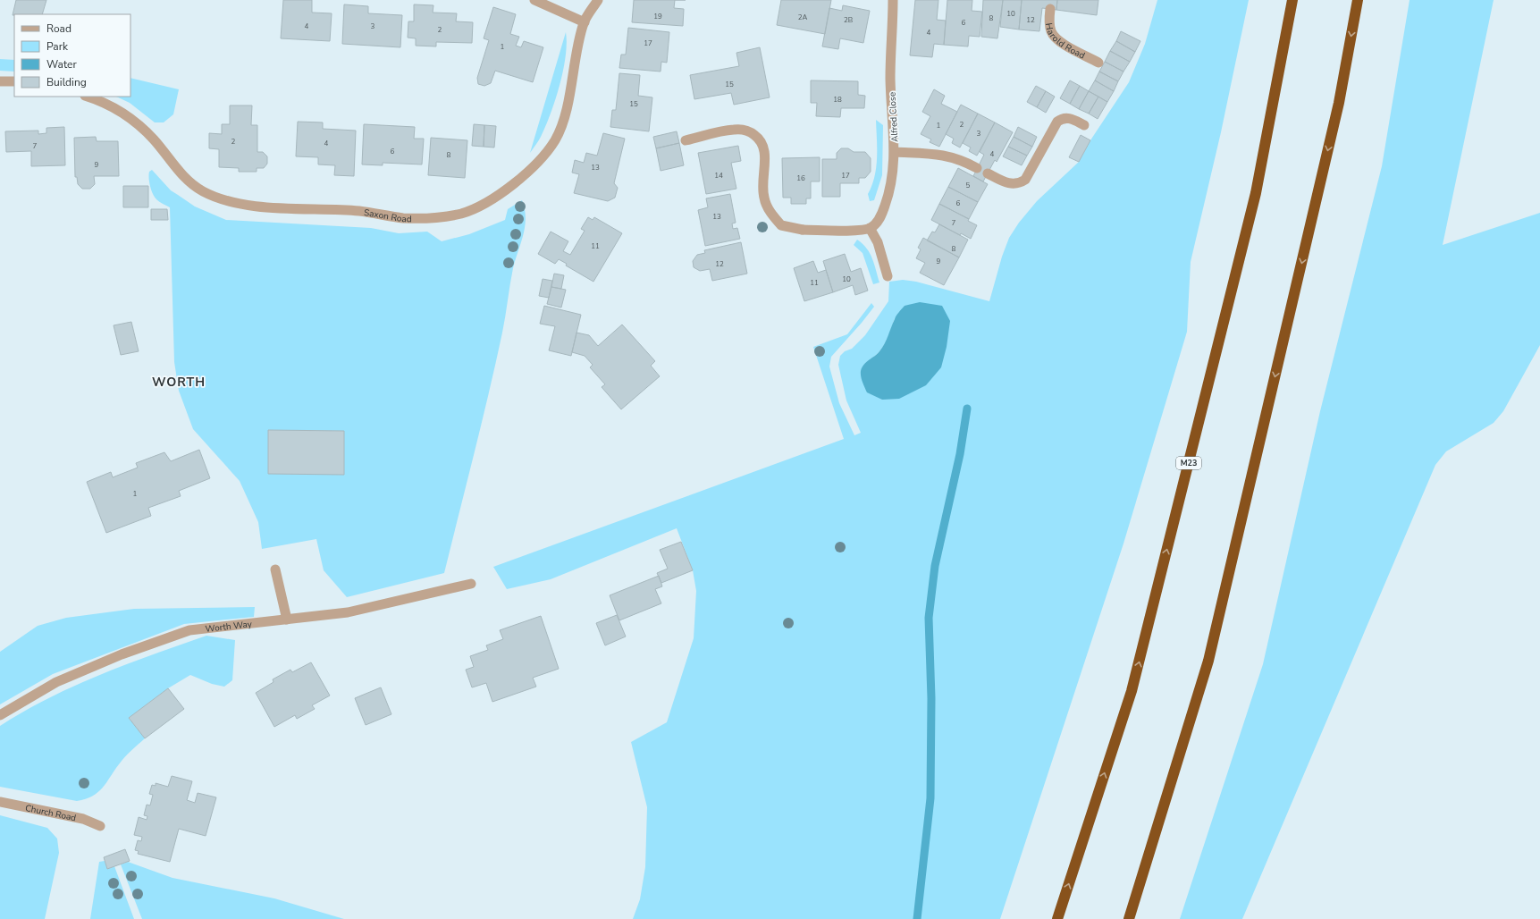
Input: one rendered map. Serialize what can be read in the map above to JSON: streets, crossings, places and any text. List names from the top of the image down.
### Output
{
  "streets": {
    "highway": ["M23"],
    "street": [
      "Harold Road",
      "Alfred Close",
      "Saxon Road",
      "Worth Way",
      "Church Road"
    ]
  },
  "districts": ["WORTH"],
  "house_numbers": [
    "10",
    "19",
    "2A",
    "8",
    "2B",
    "12",
    "6",
    "4",
    "3",
    "2",
    "4",
    "17",
    "1",
    "15",
    "18",
    "15",
    "2",
    "1",
    "3",
    "2",
    "4",
    "7",
    "6",
    "4",
    "8",
    "9",
    "13",
    "14",
    "17",
    "16",
    "5",
    "6",
    "13",
    "7",
    "11",
    "8",
    "9",
    "12",
    "10",
    "11",
    "1"
  ],
  "legend": [
    "Road",
    "Park",
    "Water",
    "Building"
  ]
}
